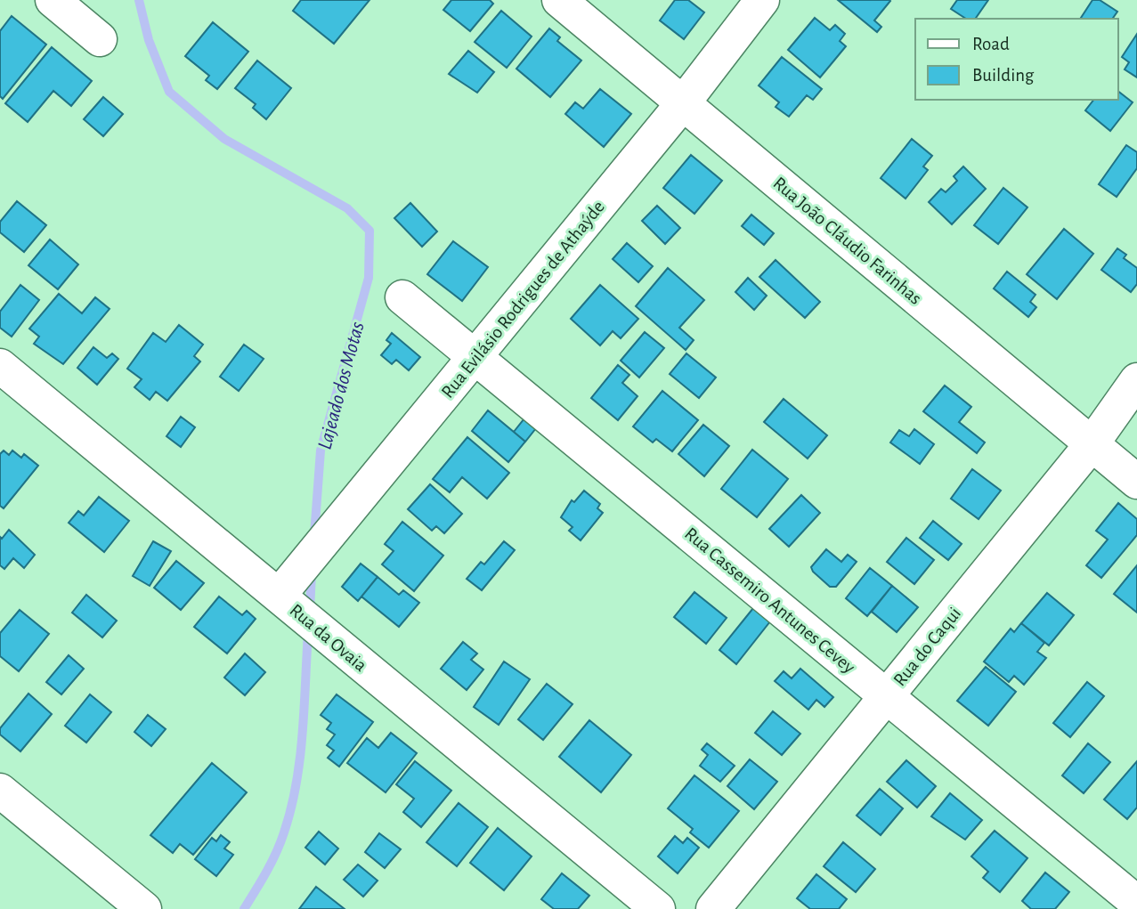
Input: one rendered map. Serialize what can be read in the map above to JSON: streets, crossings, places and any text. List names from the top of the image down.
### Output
{
  "streets": {
    "street": [
      "Rua João Cláudio Farinhas",
      "Rua Evilásio Rodrigues de Athaýde",
      "Rua Cassemiro Antunes Cevey",
      "Rua da Ovaia",
      "Rua do Caqui"
    ]
  },
  "crossings": [
    ["Rua João Cláudio Farinhas", "Rua Evilásio Rodrigues de Athaýde"],
    ["Rua João Cláudio Farinhas", "Rua do Caqui"],
    ["Rua Evilásio Rodrigues de Athaýde", "Rua Cassemiro Antunes Cevey"],
    ["Rua Evilásio Rodrigues de Athaýde", "Rua da Ovaia"],
    ["Rua Cassemiro Antunes Cevey", "Rua do Caqui"]
  ],
  "water": ["Lajeado dos Motas"],
  "legend": ["Road", "Building"]
}
